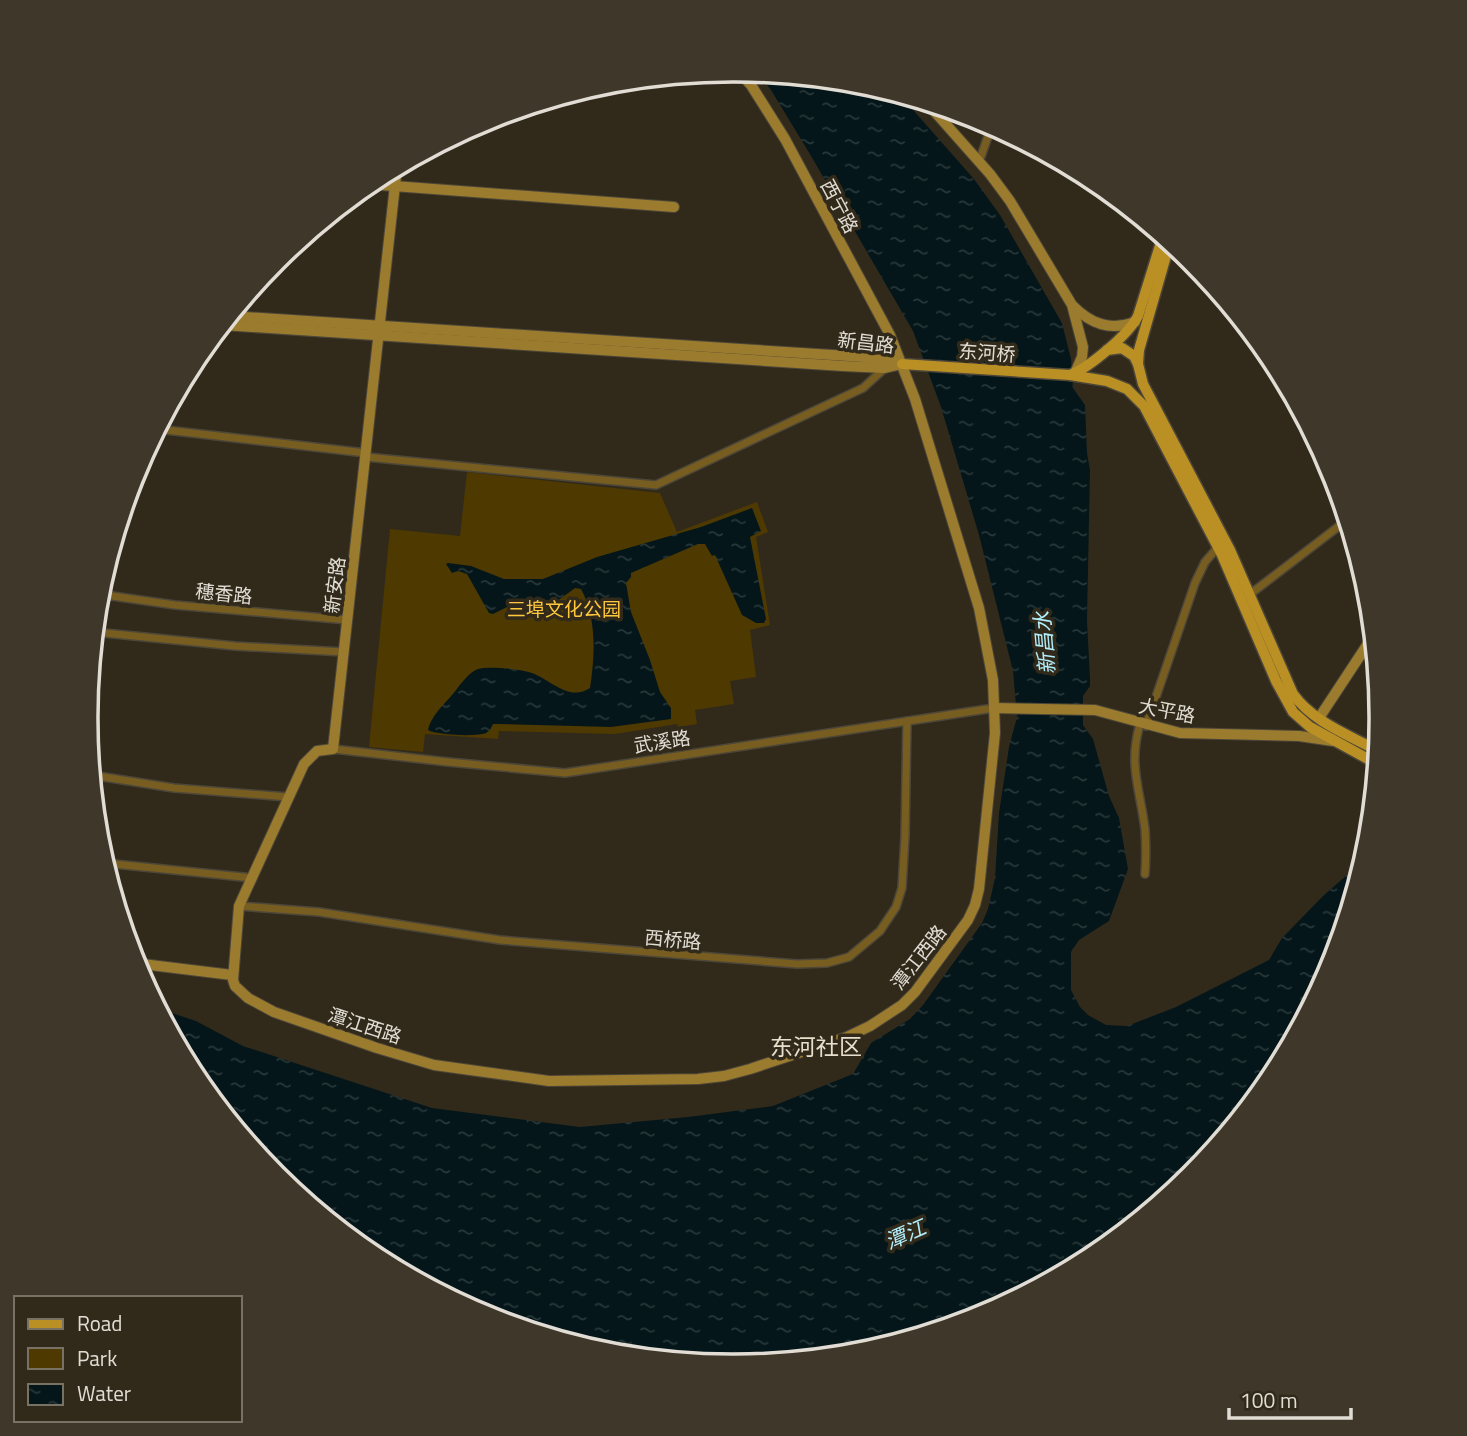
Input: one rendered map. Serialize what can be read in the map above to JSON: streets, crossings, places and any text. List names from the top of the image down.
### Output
{
  "streets": {
    "main road": ["东河桥"],
    "street": [
      "西宁路",
      "新昌路",
      "新安路",
      "穗香路",
      "大平路",
      "武溪路",
      "西桥路",
      "潭江西路"
    ]
  },
  "crossings": [
    ["西宁路", "新昌路"],
    ["西宁路", "东河桥"],
    ["西宁路", "潭江西路"],
    ["新昌路", "东河桥"],
    ["新昌路", "新安路"],
    ["新昌路", "潭江西路"],
    ["东河桥", "大平路"],
    ["东河桥", "潭江西路"],
    ["新安路", "穗香路"],
    ["新安路", "武溪路"],
    ["大平路", "武溪路"],
    ["大平路", "潭江西路"],
    ["武溪路", "西桥路"],
    ["武溪路", "潭江西路"]
  ],
  "districts": ["东河社区"],
  "water": ["新昌水", "潭江"],
  "parks": ["三埠文化公园"],
  "legend": ["Road", "Park", "Water"],
  "scale_bar": "100 m"
}
